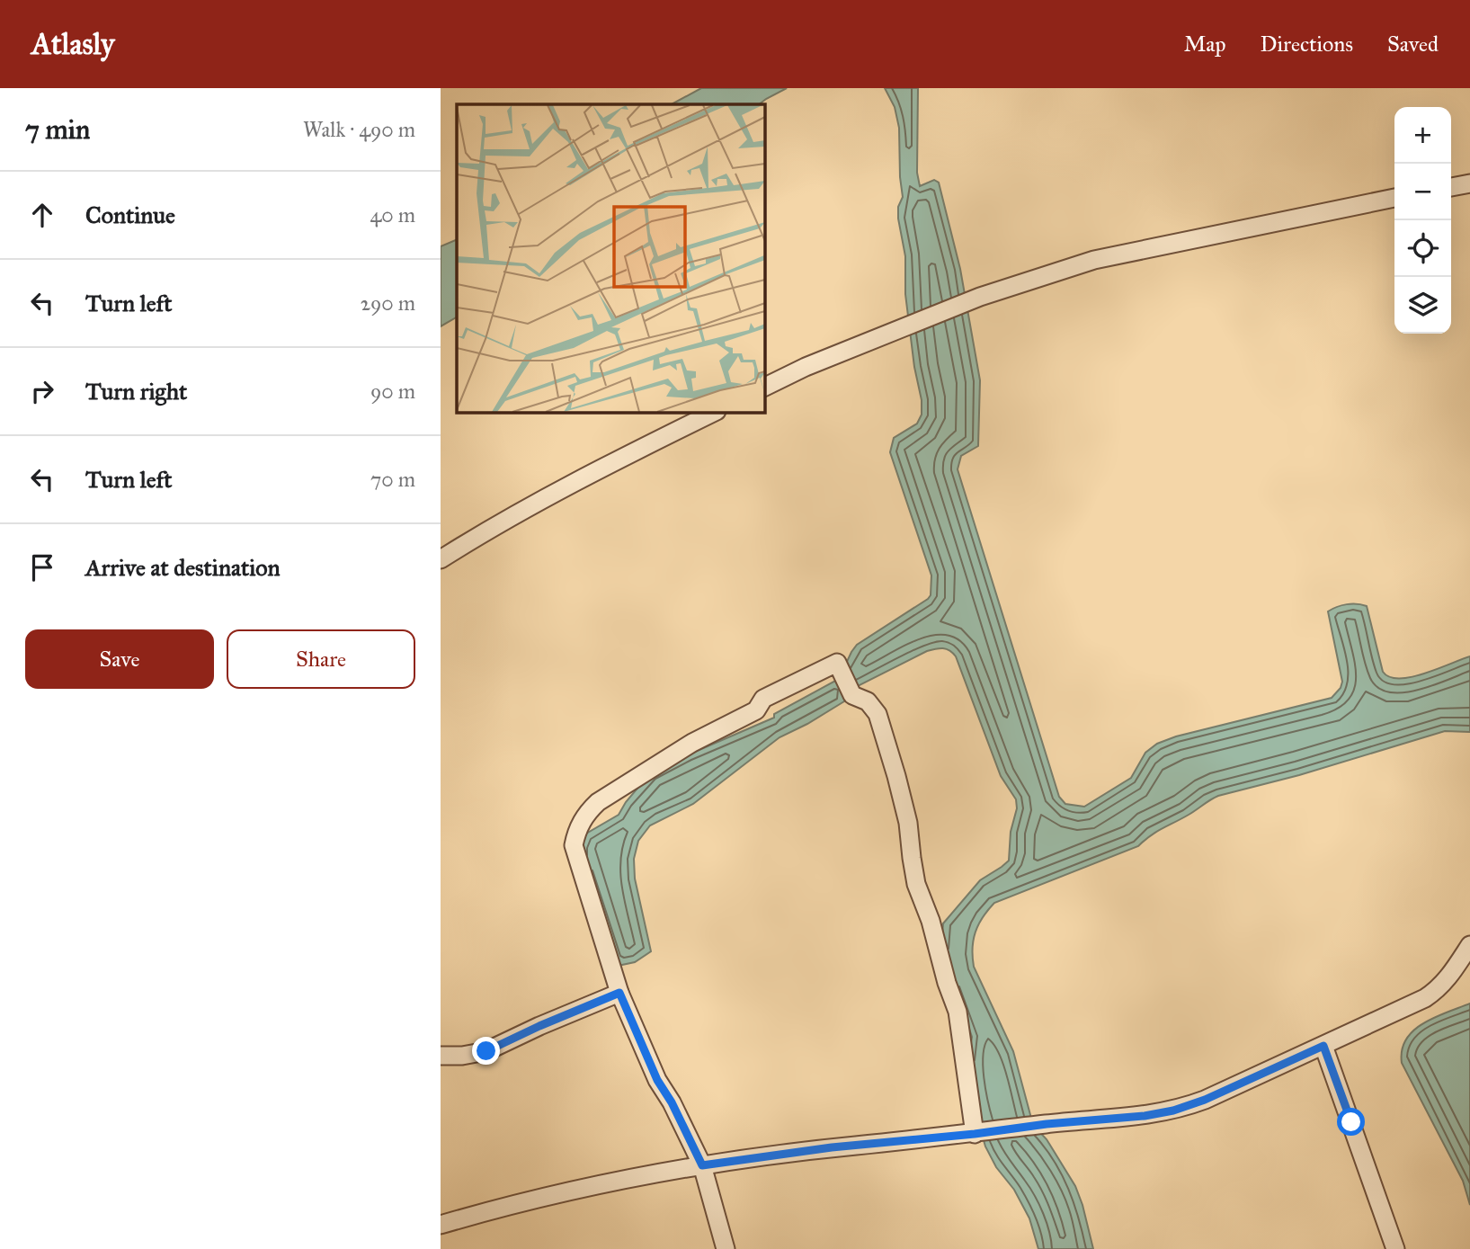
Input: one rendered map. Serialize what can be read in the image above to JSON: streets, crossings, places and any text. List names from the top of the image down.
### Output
{
  "page": {
    "header": "Atlasly",
    "nav": ["Map", "Directions", "Saved"],
    "heading": ["7 min", "Walk · 490 m"],
    "map_buttons": ["+", "−"],
    "list": [
      ["Continue", "40 m"],
      ["Turn left", "290 m"],
      ["Turn right", "90 m"],
      ["Turn left", "70 m"],
      "Arrive at destination"
    ],
    "buttons": ["Save", "Share"]
  }
}
